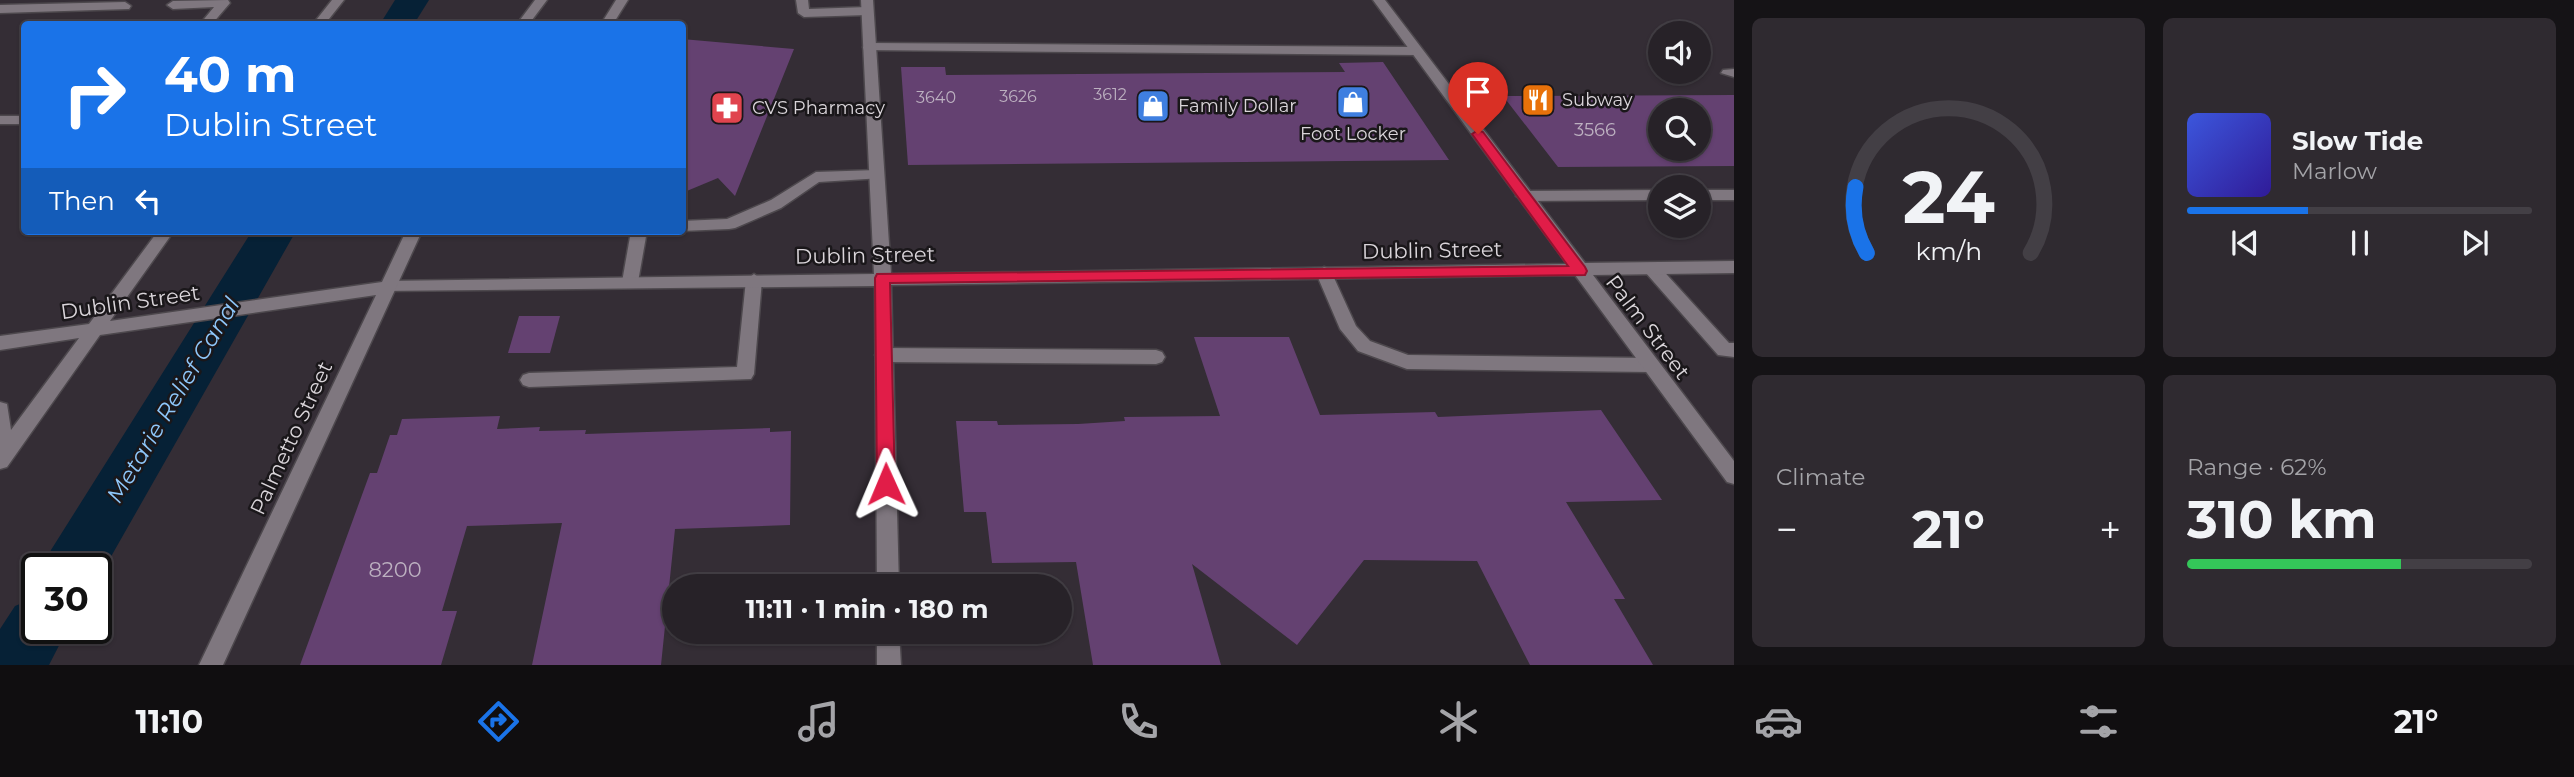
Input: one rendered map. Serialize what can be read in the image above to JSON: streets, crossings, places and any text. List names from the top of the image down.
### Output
{
  "streets": {
    "street": ["Dublin Street", "Palm Street", "Palmetto Street"]
  },
  "crossings": [
    ["Dublin Street", "Palm Street"],
    ["Dublin Street", "Palmetto Street"]
  ],
  "water": ["Metarie Relief Canal"],
  "places": {
    "restaurant": ["Subway"],
    "shop": ["Foot Locker", "Family Dollar"],
    "pharmacy": ["CVS Pharmacy"]
  },
  "house_numbers": [
    "3612",
    "3626",
    "3640",
    "3566",
    "8200"
  ],
  "page": {
    "turn": ["40 m", "Dublin Street"],
    "song": ["Slow Tide", "Marlow"],
    "then": "Then",
    "tile": [
      "Climate",
      ["Range · 62%", "310 km"]
    ],
    "heat": ["−", "21°", "+"],
    "limit": "30",
    "trip": "11:11 · 1 min · 180 m",
    "tabs": ["11:10", "21°"],
    "gauge": ["24", "km/h"]
  }
}
